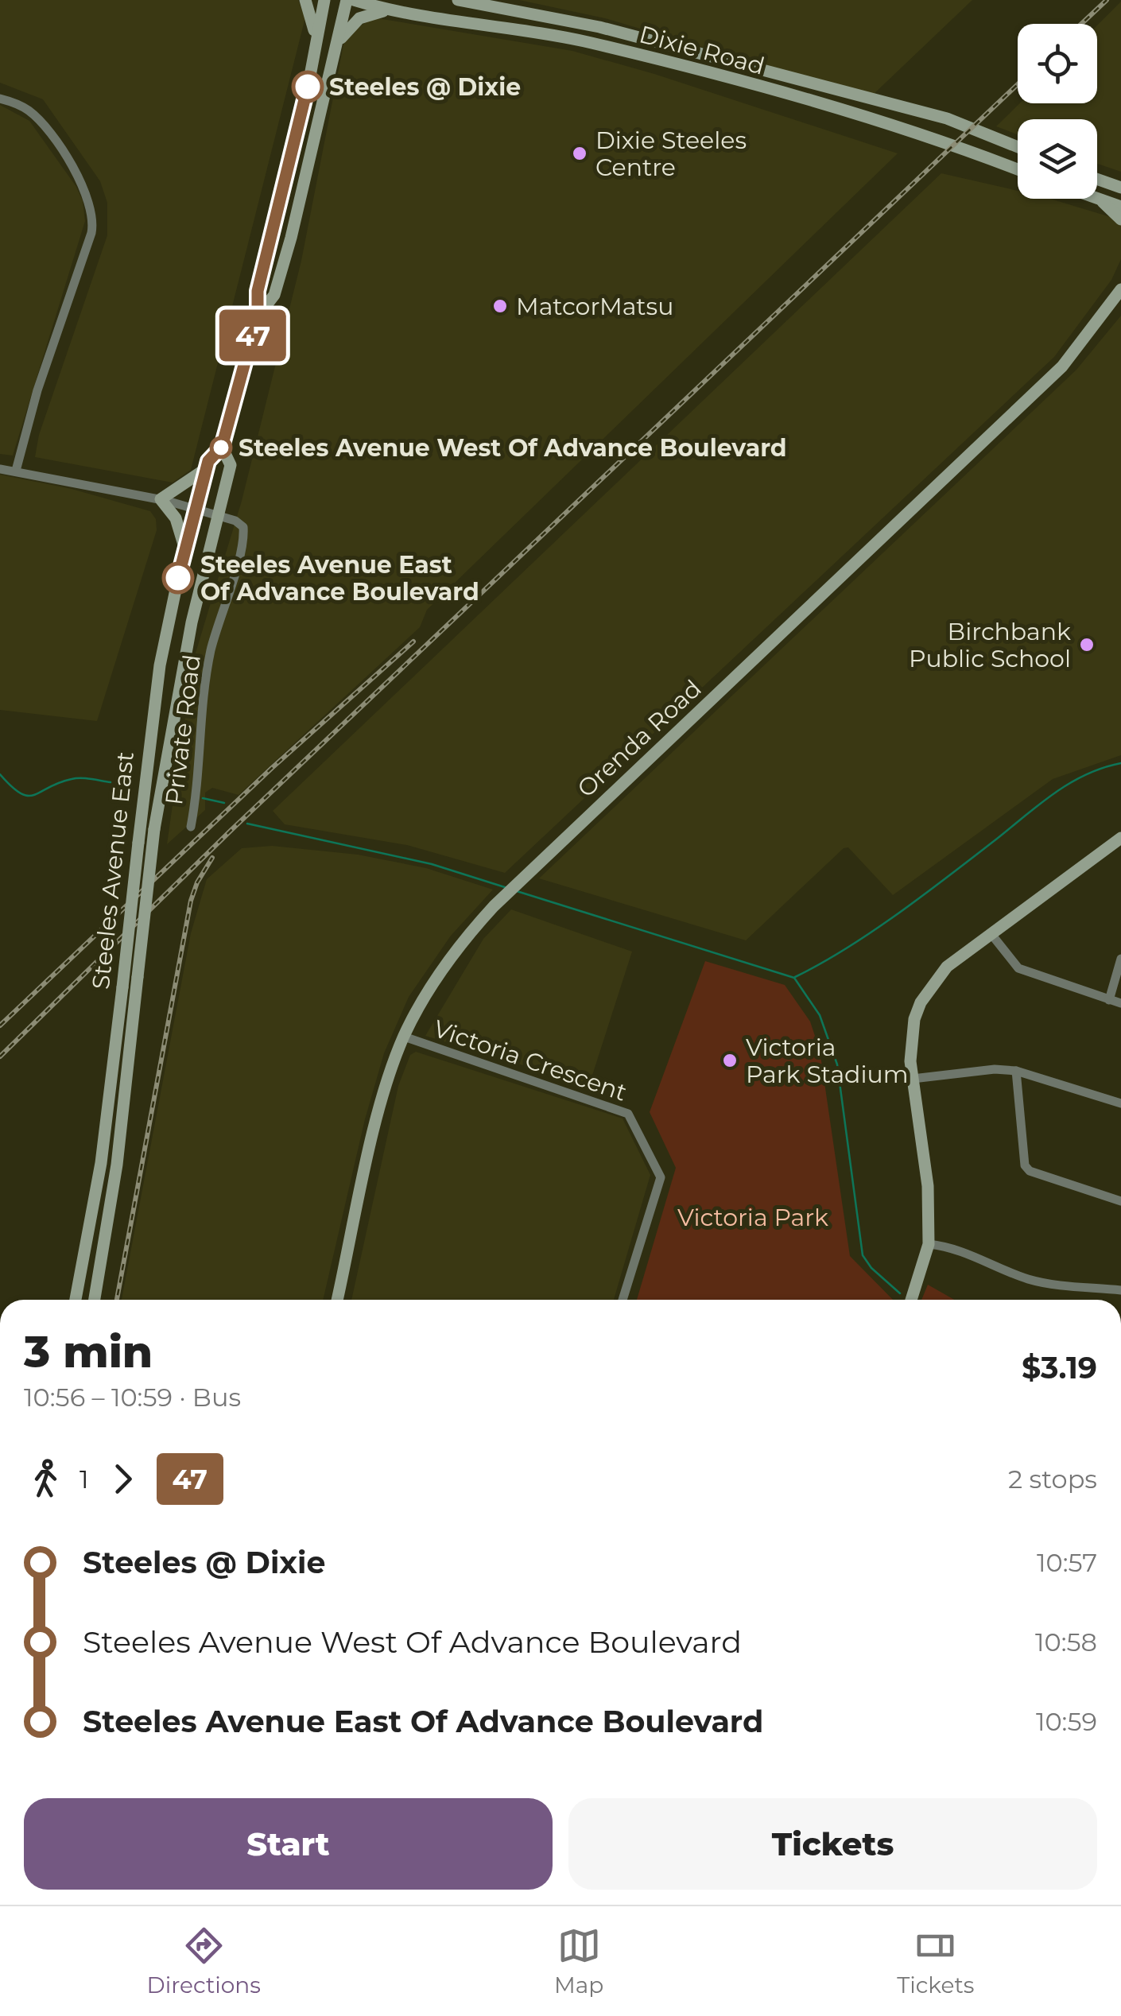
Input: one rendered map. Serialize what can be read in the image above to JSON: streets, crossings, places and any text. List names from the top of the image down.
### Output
{
  "streets": {
    "main road": ["Dixie Road", "Orenda Road", "Steeles Avenue East"],
    "street": ["Private Road", "Victoria Crescent"]
  },
  "crossings": [
    ["Private Road", "Steeles Avenue East"],
    ["Orenda Road", "Victoria Crescent"]
  ],
  "parks": ["Victoria Park"],
  "places": [
    "Steeles @ Dixie",
    "Dixie Steeles Centre",
    "MatcorMatsu",
    "Steeles Avenue West Of Advance Boulevard",
    "Steeles Avenue East Of Advance Boulevard",
    "Birchbank Public School",
    "Victoria Park Stadium"
  ],
  "lines": ["bus line 47"],
  "page": {
    "on_map": "47",
    "heading": ["3 min", "10:56 – 10:59 · Bus", "$3.19"],
    "legs": ["1", "47", "2 stops"],
    "list": [
      {
        "name": "Steeles @ Dixie",
        "value": "10:57"
      },
      {
        "name": "Steeles Avenue West Of Advance Boulevard",
        "value": "10:58"
      },
      {
        "name": "Steeles Avenue East Of Advance Boulevard",
        "value": "10:59"
      }
    ],
    "buttons": ["Start", "Tickets"],
    "tabs": ["Directions", "Map", "Tickets"]
  }
}
